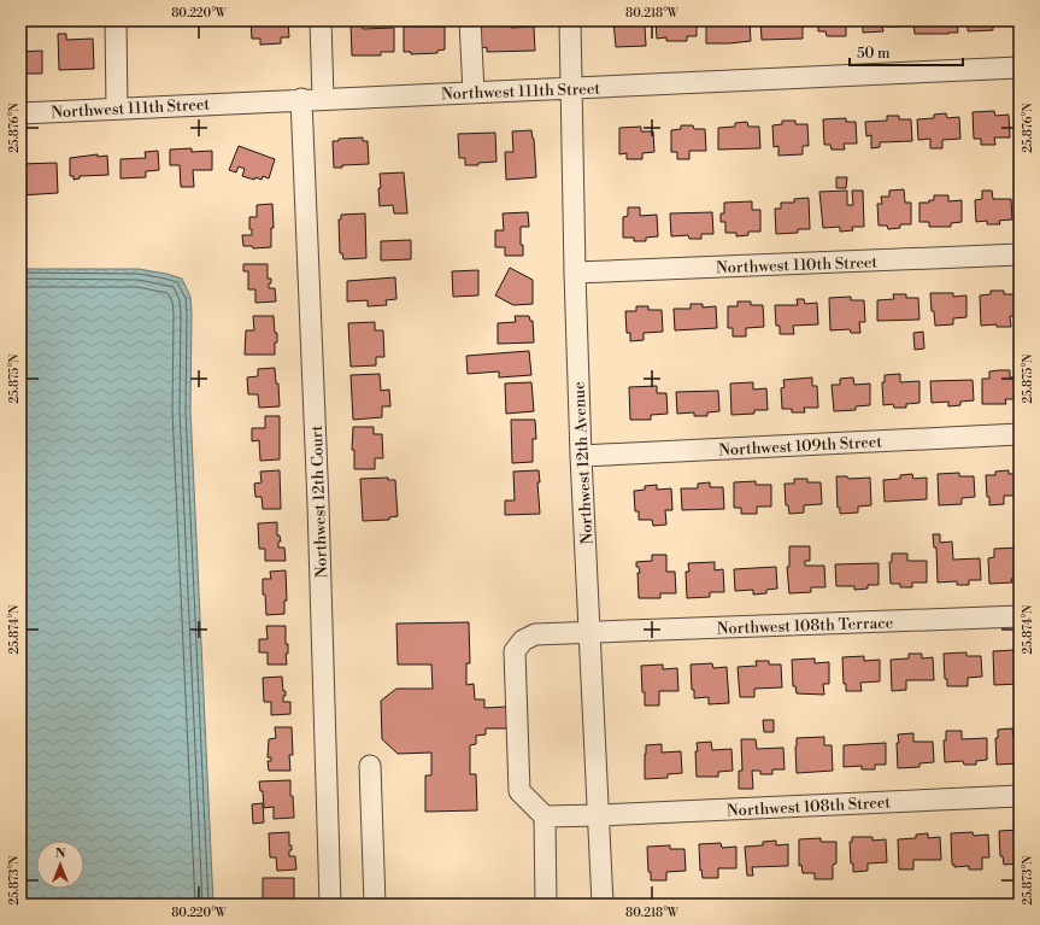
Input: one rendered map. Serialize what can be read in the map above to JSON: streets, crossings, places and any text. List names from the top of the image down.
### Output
{
  "streets": {
    "street": [
      "Northwest 111th Street",
      "Northwest 110th Street",
      "Northwest 109th Street",
      "Northwest 12th Avenue",
      "Northwest 12th Court",
      "Northwest 108th Terrace",
      "Northwest 108th Street"
    ]
  },
  "crossings": [
    ["Northwest 111th Street", "Northwest 12th Avenue"],
    ["Northwest 111th Street", "Northwest 12th Court"],
    ["Northwest 110th Street", "Northwest 12th Avenue"],
    ["Northwest 109th Street", "Northwest 12th Avenue"],
    ["Northwest 12th Avenue", "Northwest 108th Terrace"],
    ["Northwest 12th Avenue", "Northwest 108th Street"],
    ["Northwest 108th Terrace", "Northwest 108th Street"]
  ],
  "scale_bar": "50 m",
  "north": "top",
  "coordinates": [
    "80.220°W",
    "80.218°W",
    "25.876°N",
    "25.875°N",
    "25.874°N",
    "25.873°N"
  ]
}
